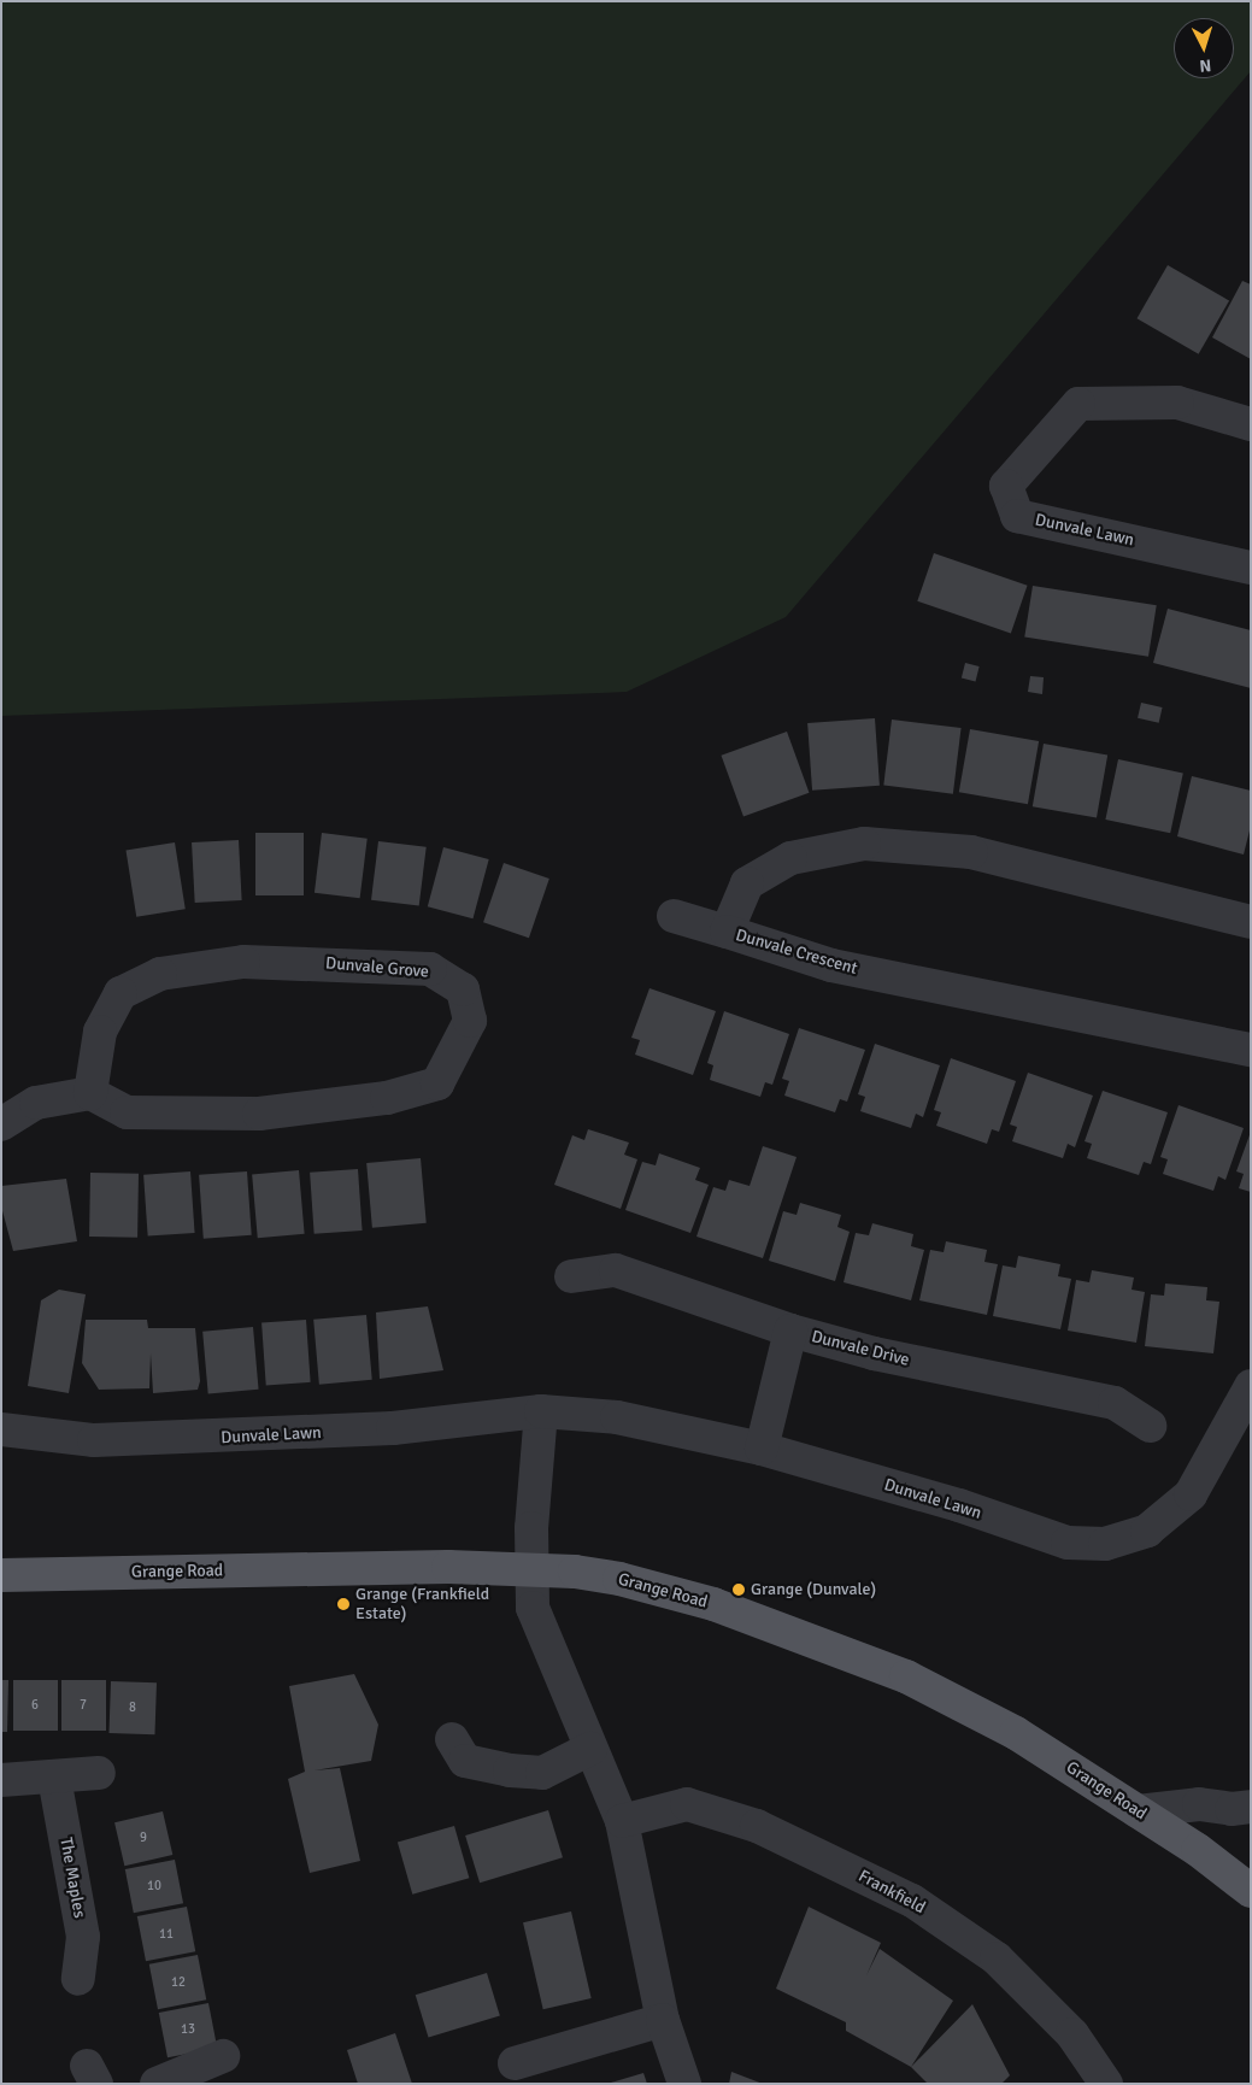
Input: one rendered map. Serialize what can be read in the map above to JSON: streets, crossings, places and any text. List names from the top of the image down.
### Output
{
  "streets": {
    "main road": ["Grange Road"],
    "street": [
      "Dunvale Lawn",
      "Dunvale Crescent",
      "Dunvale Grove",
      "Dunvale Drive",
      "The Maples",
      "Frankfield"
    ]
  },
  "places": ["Grange (Dunvale)", "Grange (Frankfield Estate)"],
  "house_numbers": [
    "6",
    "7",
    "8",
    "9",
    "10",
    "11",
    "12",
    "13"
  ],
  "north": "bottom"
}
